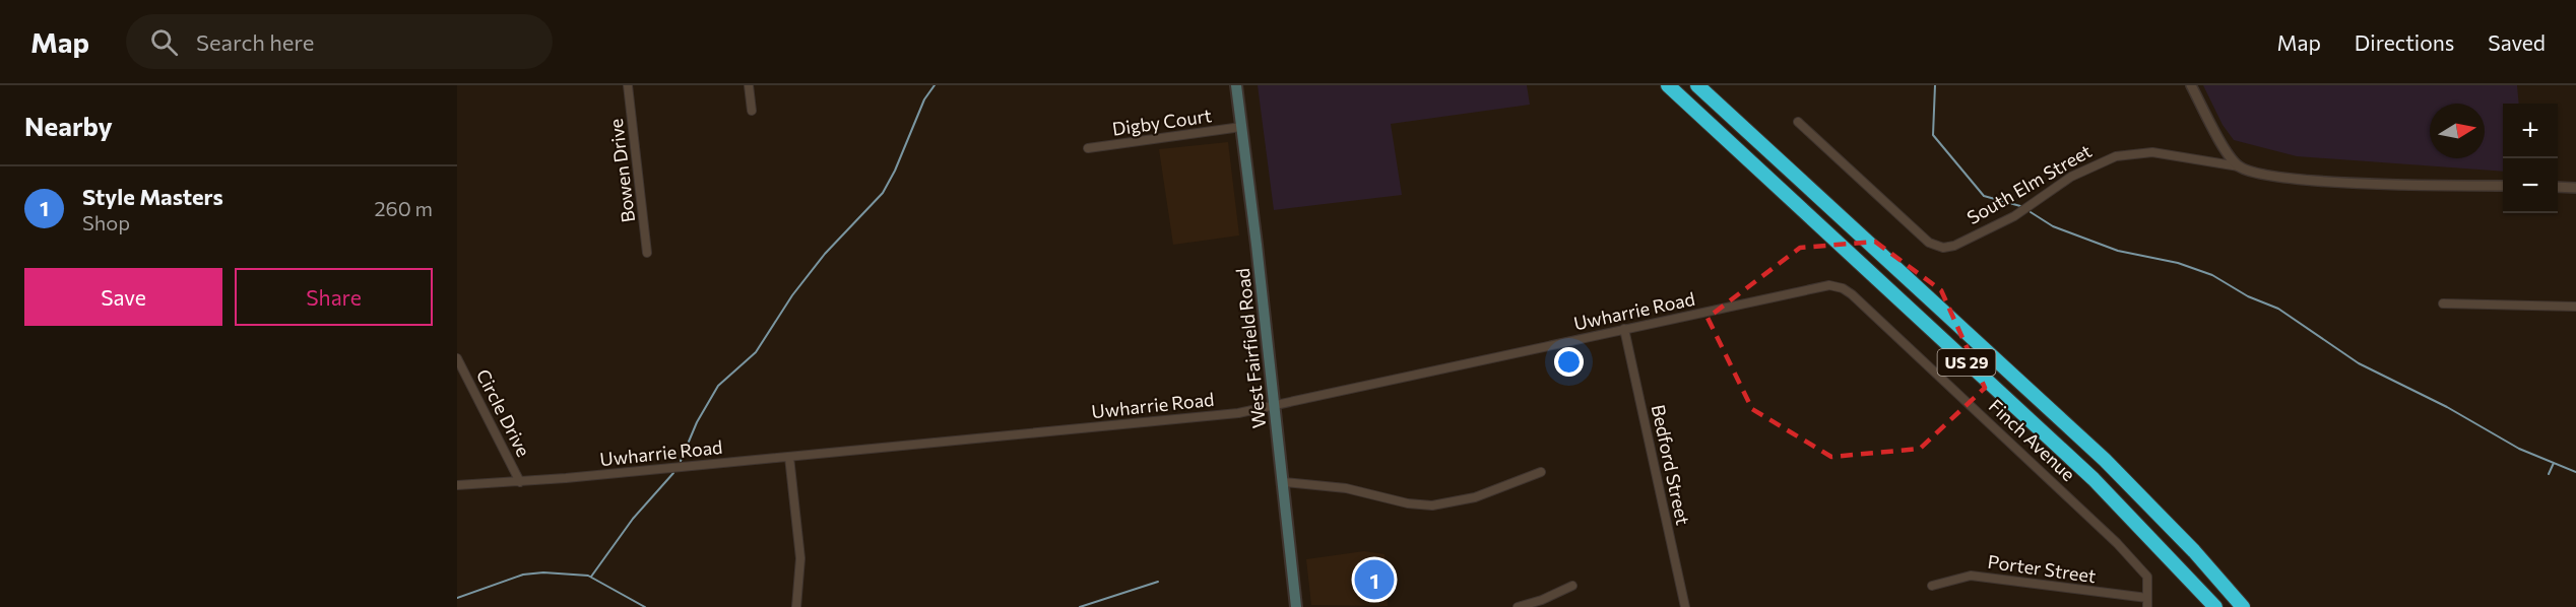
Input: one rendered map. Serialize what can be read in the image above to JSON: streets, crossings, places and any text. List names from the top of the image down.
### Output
{
  "streets": {
    "highway": ["US 29"],
    "main road": ["West Fairfield Road"],
    "street": [
      "Digby Court",
      "Bowen Drive",
      "South Elm Street",
      "Uwharrie Road",
      "Circle Drive",
      "Finch Avenue",
      "Bedford Street",
      "Porter Street"
    ]
  },
  "crossings": [
    ["Digby Court", "West Fairfield Road"],
    ["Uwharrie Road", "West Fairfield Road"],
    ["Uwharrie Road", "Circle Drive"],
    ["Uwharrie Road", "Finch Avenue"],
    ["Uwharrie Road", "Bedford Street"],
    ["Finch Avenue", "Porter Street"]
  ],
  "north": "right",
  "page": {
    "header": "Map",
    "search": "Search here",
    "nav": ["Map", "Directions", "Saved"],
    "heading": "Nearby",
    "map_buttons": ["+", "−"],
    "list": [
      {
        "mark": "1",
        "name": "Style Masters",
        "note": "Shop",
        "value": "260 m"
      }
    ],
    "buttons": ["Save", "Share"],
    "pins": "1"
  }
}
